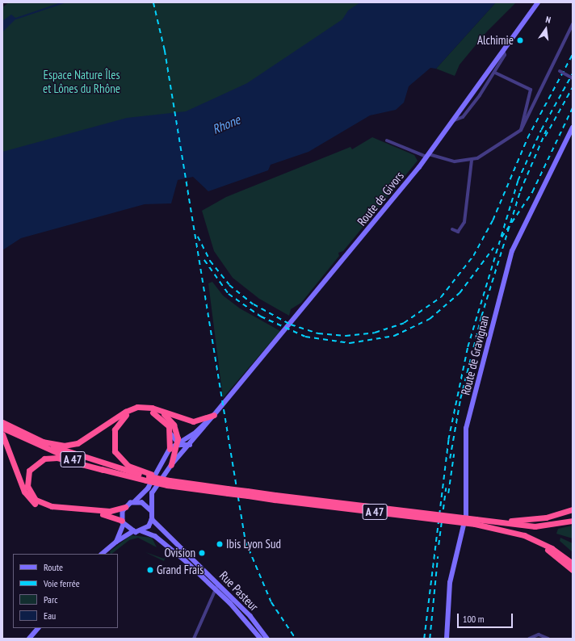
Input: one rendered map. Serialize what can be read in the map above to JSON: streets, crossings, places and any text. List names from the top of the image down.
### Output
{
  "streets": {
    "highway": ["A 47"],
    "main road": ["Route de Givors", "Route de Gravignan", "Rue Pasteur"]
  },
  "water": ["Rhone"],
  "parks": ["Espace Nature Îles et Lônes du Rhône"],
  "places": [
    "Alchimie",
    "Ibis Lyon Sud",
    "Ovision",
    "Grand Frais"
  ],
  "legend": [
    "Route",
    "Voie ferrée",
    "Parc",
    "Eau"
  ],
  "scale_bar": "100 m",
  "north": "top"
}
